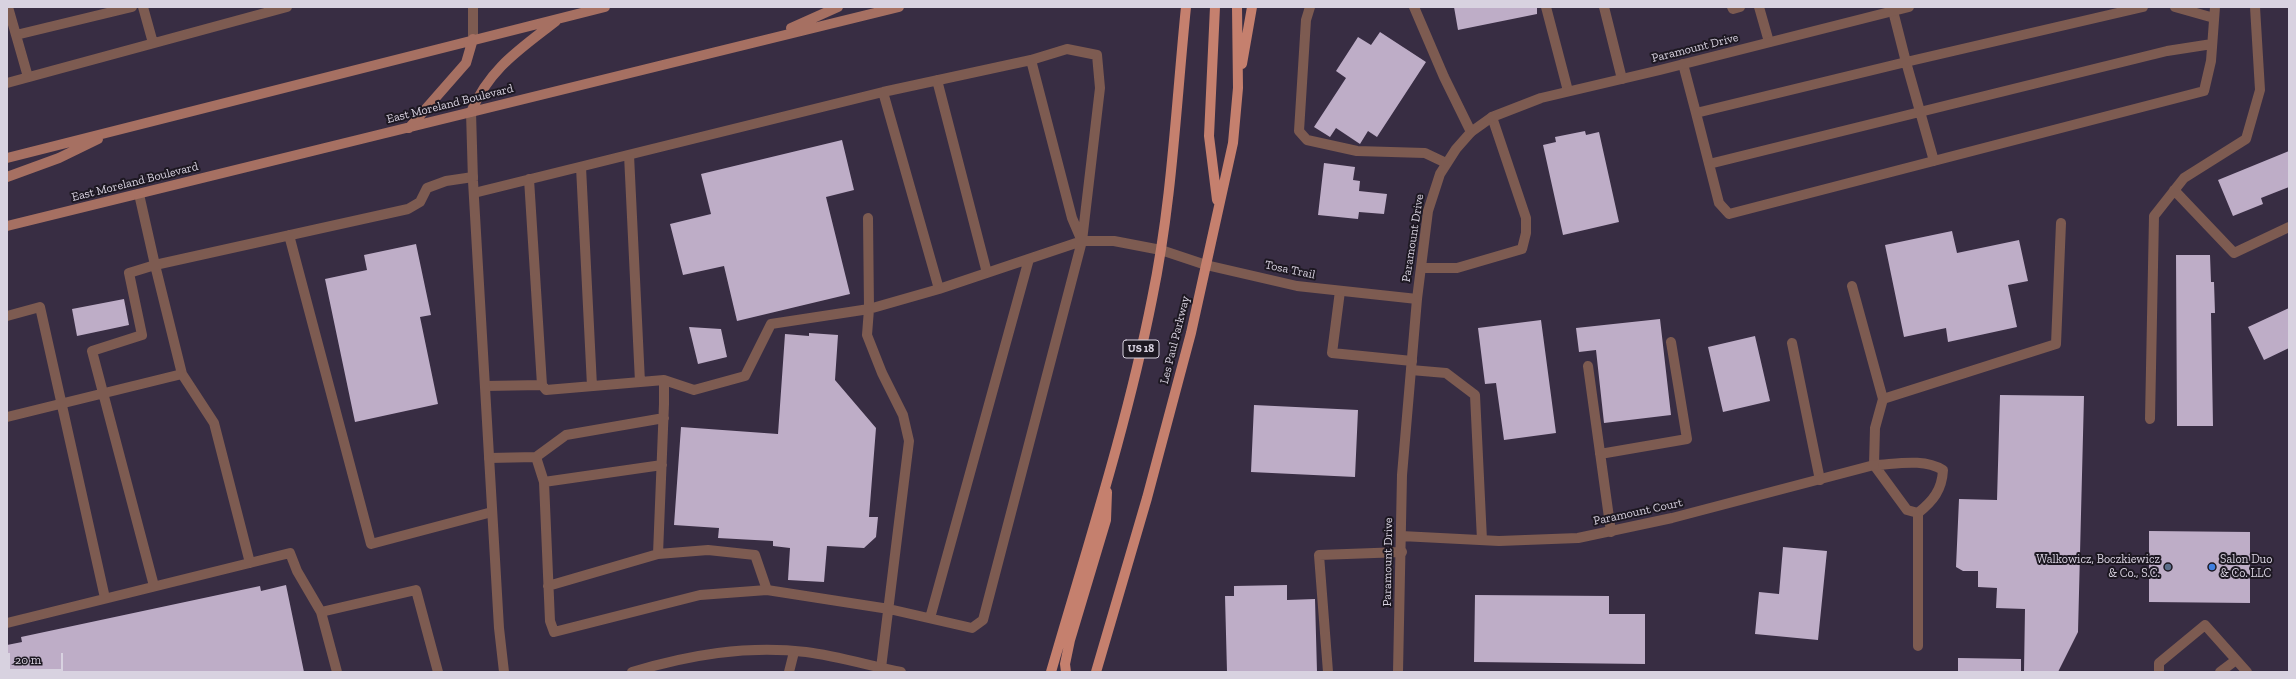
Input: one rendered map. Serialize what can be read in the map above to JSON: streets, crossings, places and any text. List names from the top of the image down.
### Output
{
  "streets": {
    "main road": ["East Moreland Boulevard", "Les Paul Parkway", "US 18"],
    "street": ["Paramount Drive", "Tosa Trail", "Paramount Court"]
  },
  "crossings": [
    ["Paramount Drive", "Tosa Trail"],
    ["Paramount Drive", "Paramount Court"],
    ["Tosa Trail", "Les Paul Parkway"],
    ["Tosa Trail", "US 18"]
  ],
  "places": ["Walkowicz, Boczkiewicz & Co., S.C.", "Salon Duo & Co. LLC"],
  "scale_bar": "20 m"
}
